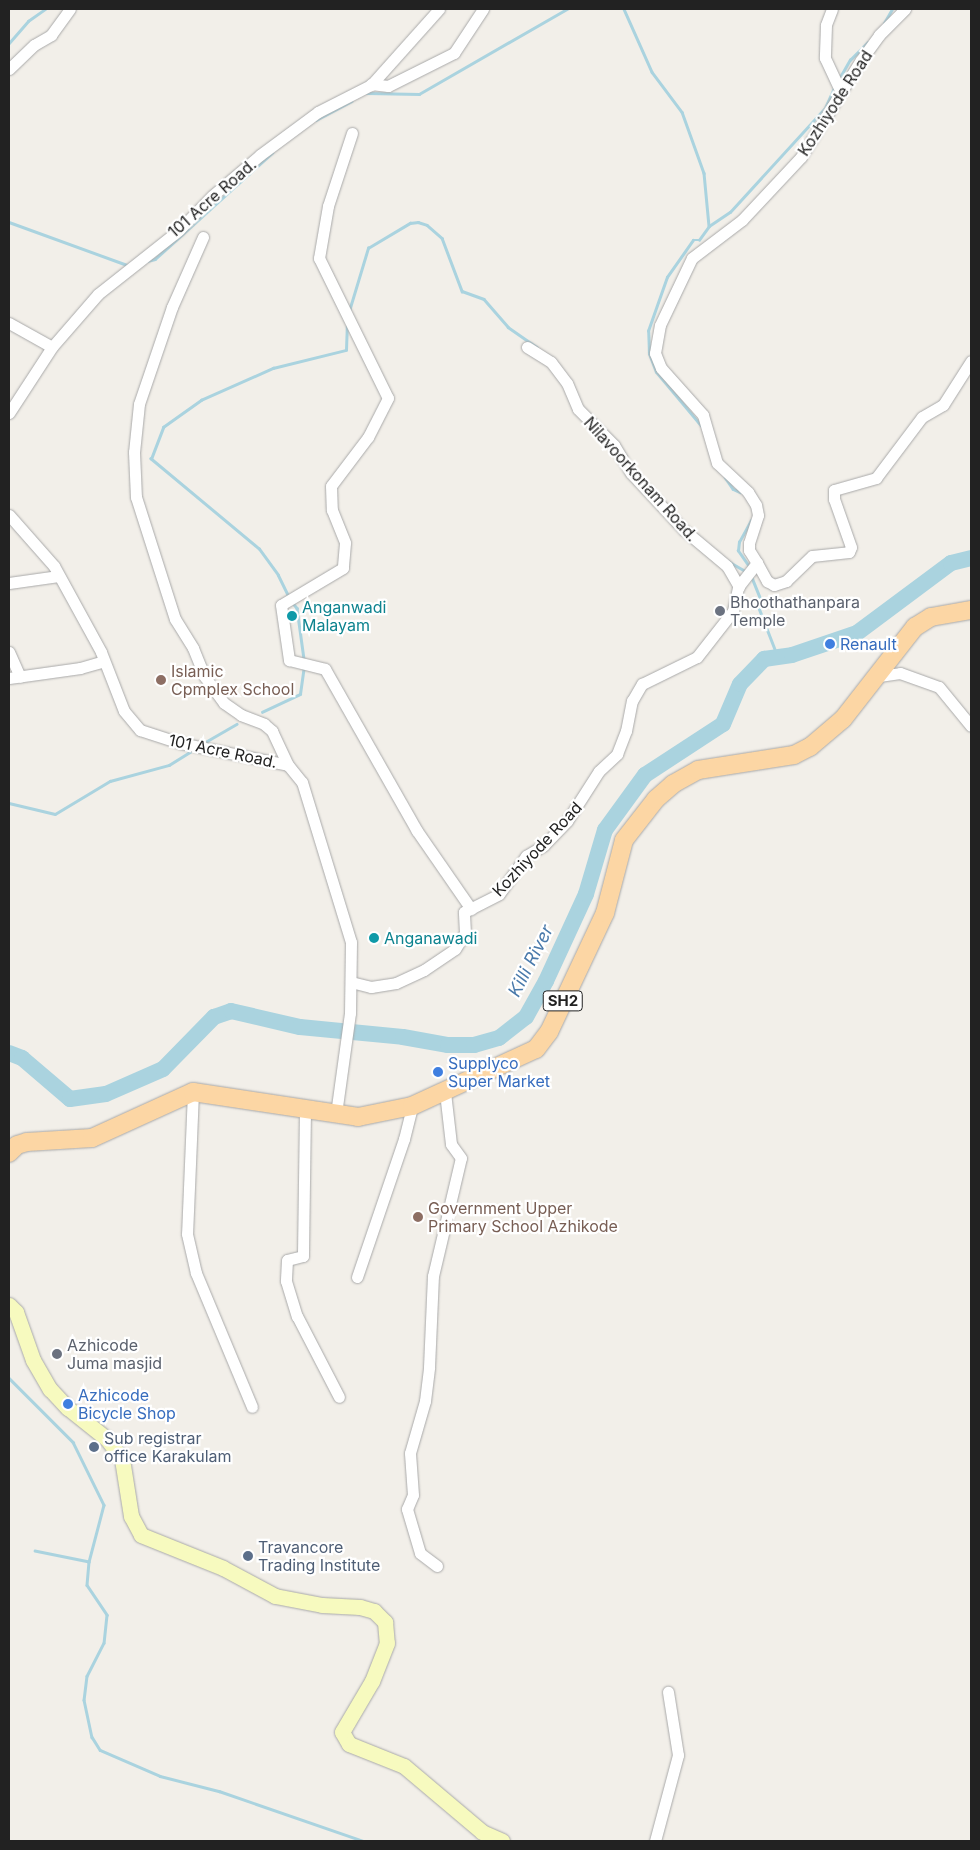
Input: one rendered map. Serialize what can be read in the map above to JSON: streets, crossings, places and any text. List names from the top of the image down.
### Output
{
  "streets": {
    "main road": ["SH2"],
    "street": ["Kozhiyode Road", "101 Acre Road.", "Nilavoorkonam Road."]
  },
  "crossings": [
    ["Kozhiyode Road", "Nilavoorkonam Road."],
    ["101 Acre Road.", "SH2"]
  ],
  "water": ["Killi River"],
  "places": [
    "Bhoothathanpara Temple",
    "Anganwadi Malayam",
    "Renault",
    "Islamic Cpmplex School",
    "Anganawadi",
    "Supplyco Super Market",
    "Government Upper Primary School Azhikode",
    "Azhicode Juma masjid",
    "Azhicode Bicycle Shop",
    "Sub registrar office Karakulam",
    "Travancore Trading Institute"
  ]
}
